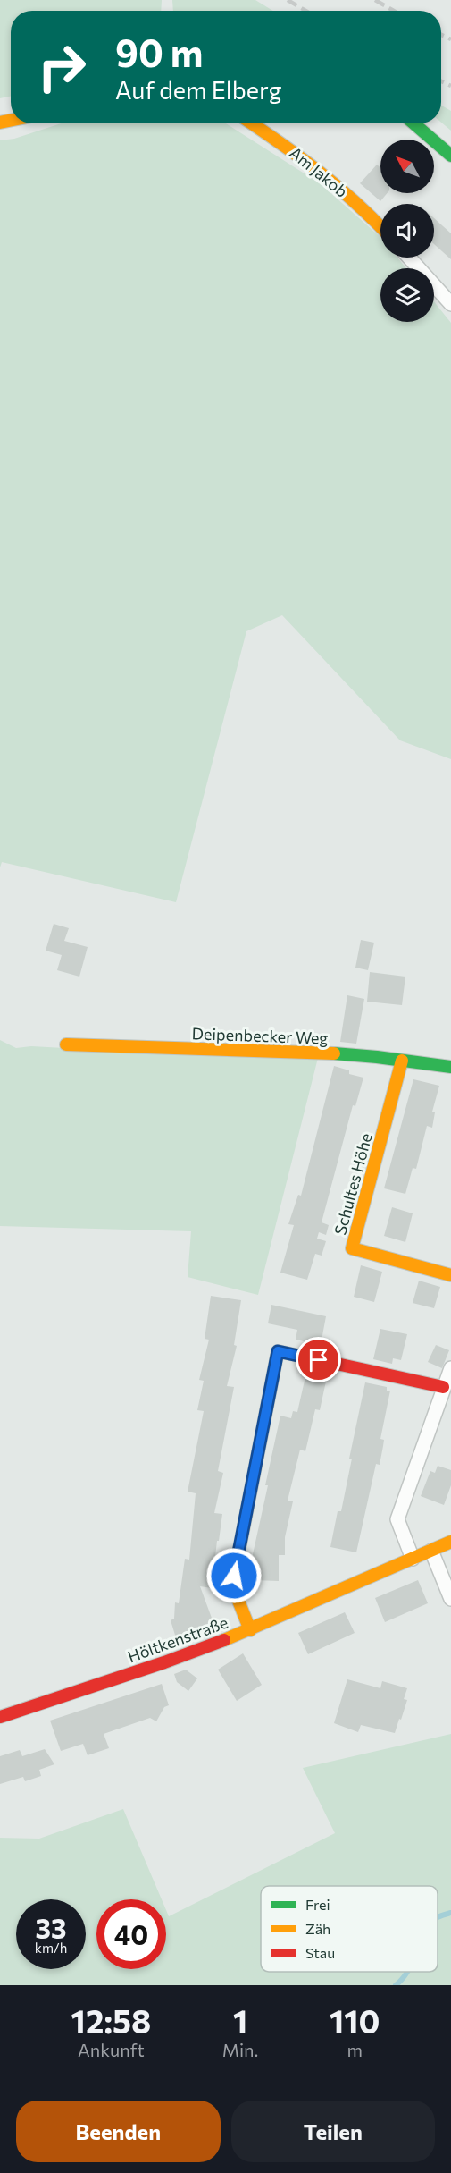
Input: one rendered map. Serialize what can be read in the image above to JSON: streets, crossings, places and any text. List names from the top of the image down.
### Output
{
  "streets": {
    "street": [
      "Am Jakob",
      "Deipenbecker Weg",
      "Schultes Höhe",
      "Höltkenstraße"
    ]
  },
  "crossings": [
    ["Deipenbecker Weg", "Schultes Höhe"]
  ],
  "legend": ["Frei", "Zäh", "Stau"],
  "north": "top left",
  "page": {
    "turn": ["90 m", "Auf dem Elberg"],
    "speed": "33 km/h",
    "limit": "40",
    "eta": [
      "12:58",
      "Ankunft",
      "1",
      "Min.",
      "110",
      "m"
    ],
    "buttons": ["Beenden", "Teilen"]
  }
}
